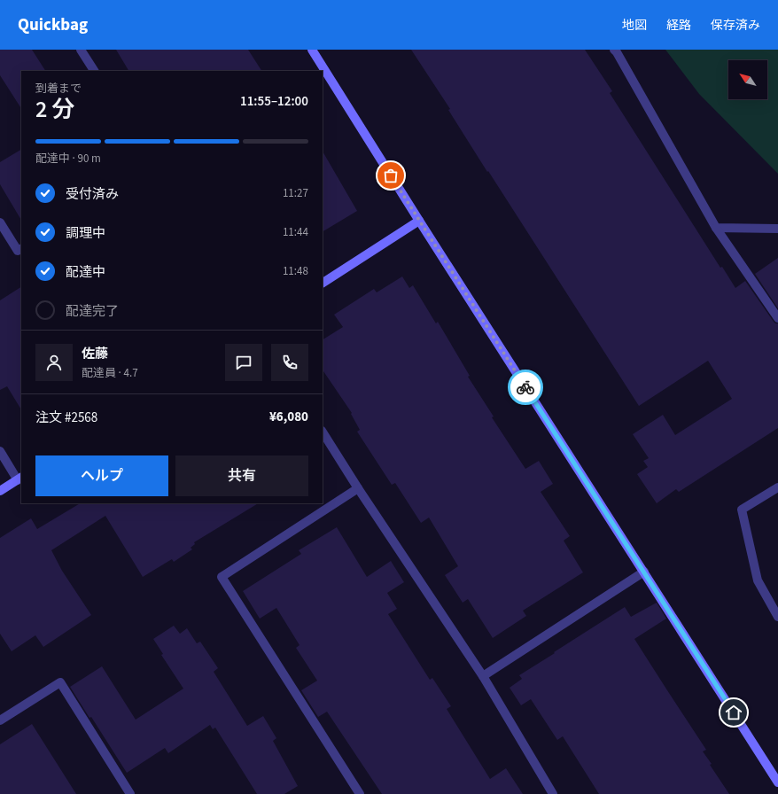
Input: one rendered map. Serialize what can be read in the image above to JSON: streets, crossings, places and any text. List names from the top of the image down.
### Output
{
  "north": "top left",
  "page": {
    "header": "Quickbag",
    "nav": ["地図", "経路", "保存済み"],
    "heading": ["2 分", "到着まで", "11:55–12:00"],
    "panel": [
      "佐藤",
      "配達員 · 4.7",
      "注文 #2568",
      "¥6,080"
    ],
    "bar": "配達中 · 90 m",
    "list": [
      ["受付済み", "11:27"],
      ["調理中", "11:44"],
      ["配達中", "11:48"],
      "配達完了"
    ],
    "buttons": ["ヘルプ", "共有"]
  }
}
